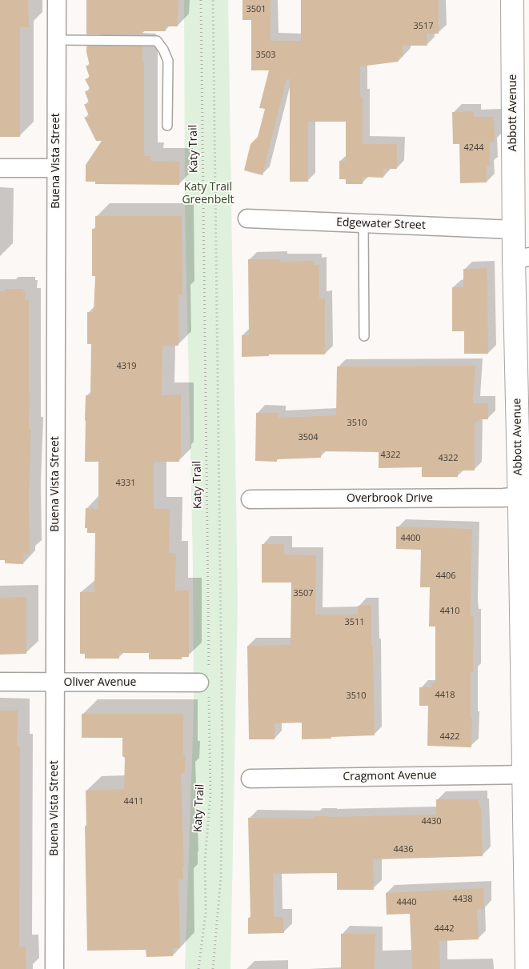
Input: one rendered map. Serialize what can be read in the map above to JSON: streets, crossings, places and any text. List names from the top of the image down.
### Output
{
  "streets": {
    "street": [
      "Abbott Avenue",
      "Buena Vista Street",
      "Edgewater Street",
      "Overbrook Drive",
      "Oliver Avenue",
      "Cragmont Avenue"
    ],
    "path": ["Katy Trail"]
  },
  "crossings": [
    ["Abbott Avenue", "Edgewater Street"],
    ["Abbott Avenue", "Overbrook Drive"],
    ["Abbott Avenue", "Cragmont Avenue"],
    ["Katy Trail", "Oliver Avenue"],
    ["Buena Vista Street", "Oliver Avenue"]
  ],
  "parks": ["Katy Trail Greenbelt"],
  "house_numbers": [
    "3501",
    "3517",
    "3503",
    "4244",
    "4319",
    "3510",
    "3504",
    "4322",
    "4322",
    "4331",
    "4400",
    "4406",
    "3507",
    "4410",
    "3511",
    "4418",
    "3510",
    "4422",
    "4411",
    "4430",
    "4436",
    "4438",
    "4440",
    "4442"
  ]
}
